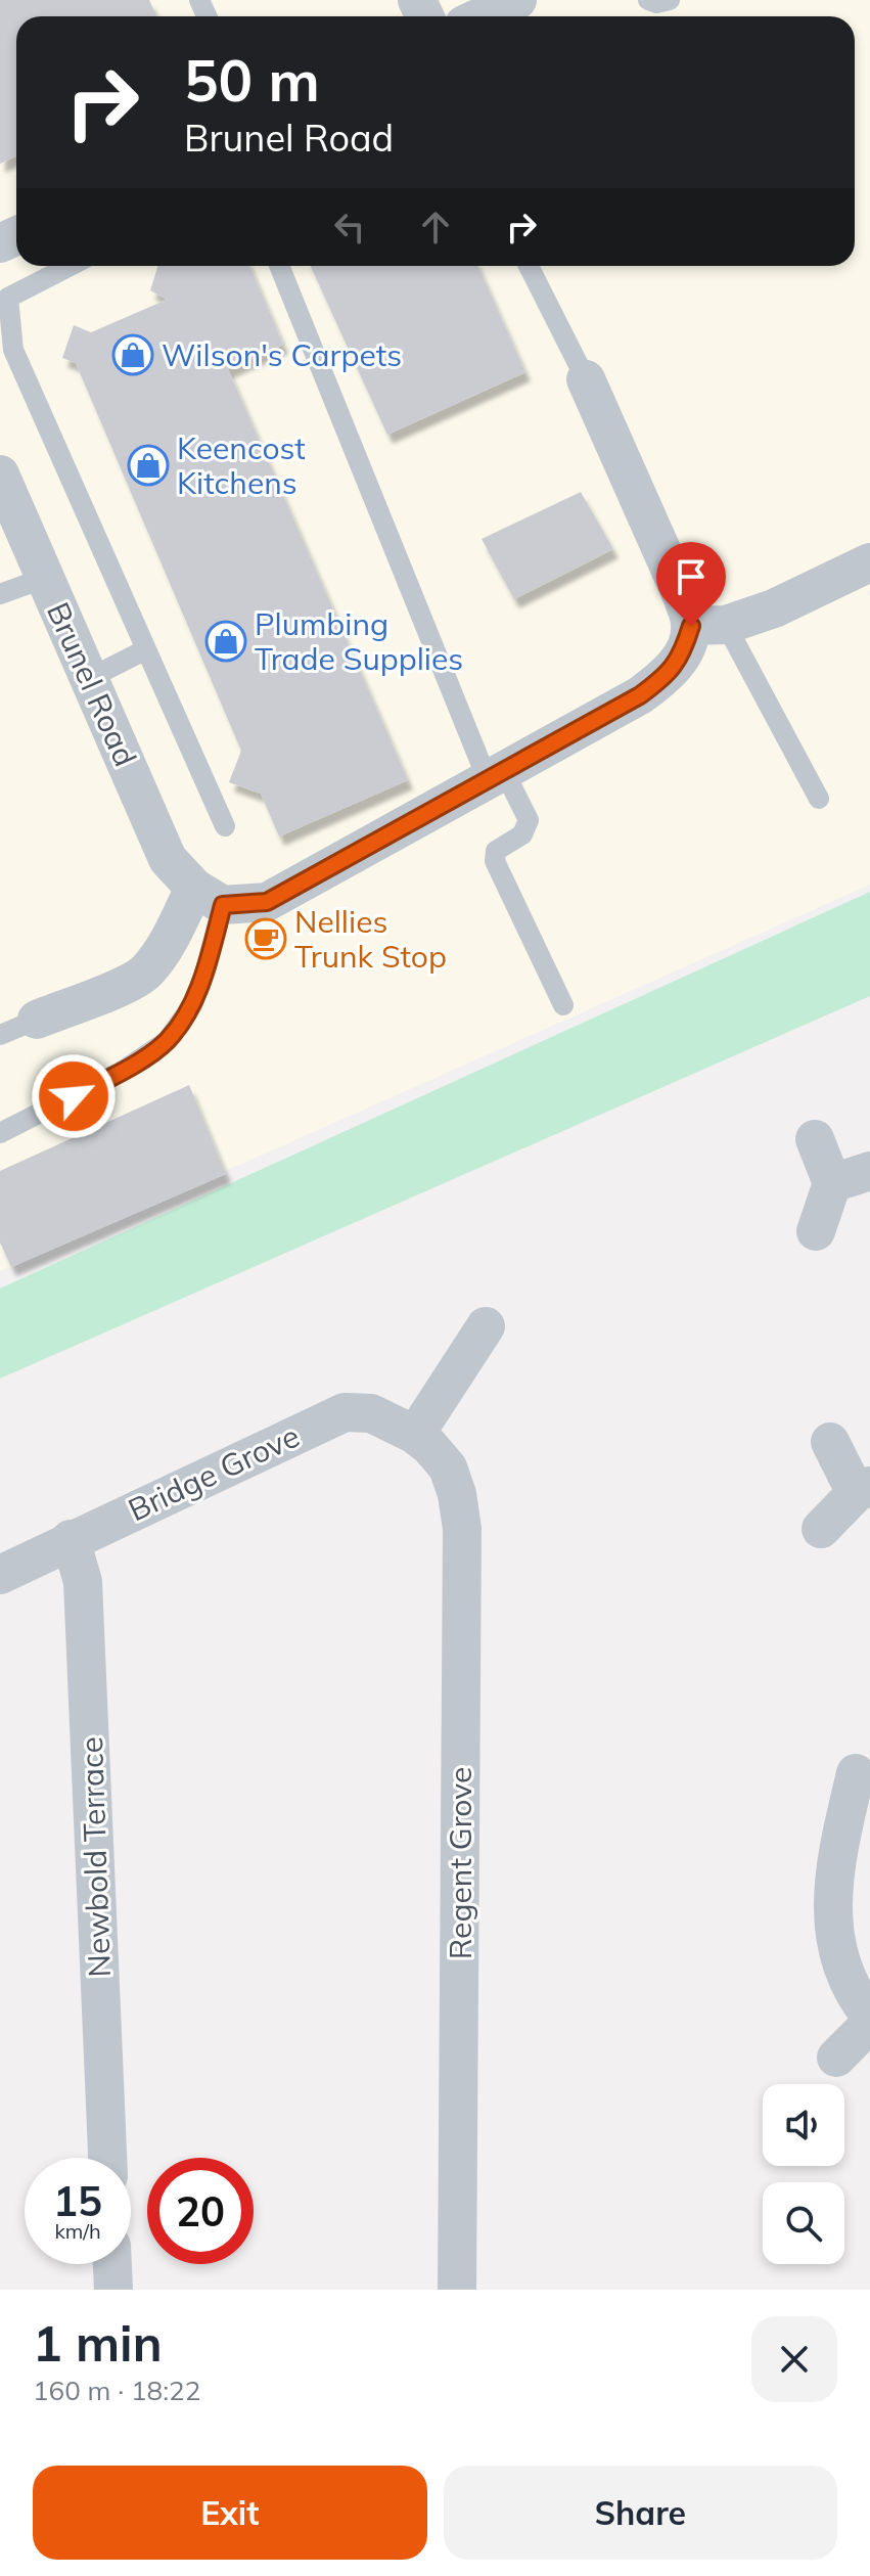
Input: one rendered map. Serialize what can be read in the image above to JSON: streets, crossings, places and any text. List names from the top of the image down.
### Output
{
  "streets": {
    "street": [
      "Brunel Road",
      "Bridge Grove",
      "Newbold Terrace",
      "Regent Grove"
    ]
  },
  "crossings": [
    ["Bridge Grove", "Newbold Terrace"],
    ["Bridge Grove", "Regent Grove"]
  ],
  "places": {
    "shop": ["Wilson's Carpets", "Keencost Kitchens", "Plumbing Trade Supplies"],
    "cafe": ["Nellies Trunk Stop"]
  },
  "page": {
    "turn": ["50 m", "Brunel Road"],
    "speed": "15 km/h",
    "limit": "20",
    "heading": ["1 min", "160 m · 18:22"],
    "buttons": ["Exit", "Share"]
  }
}
